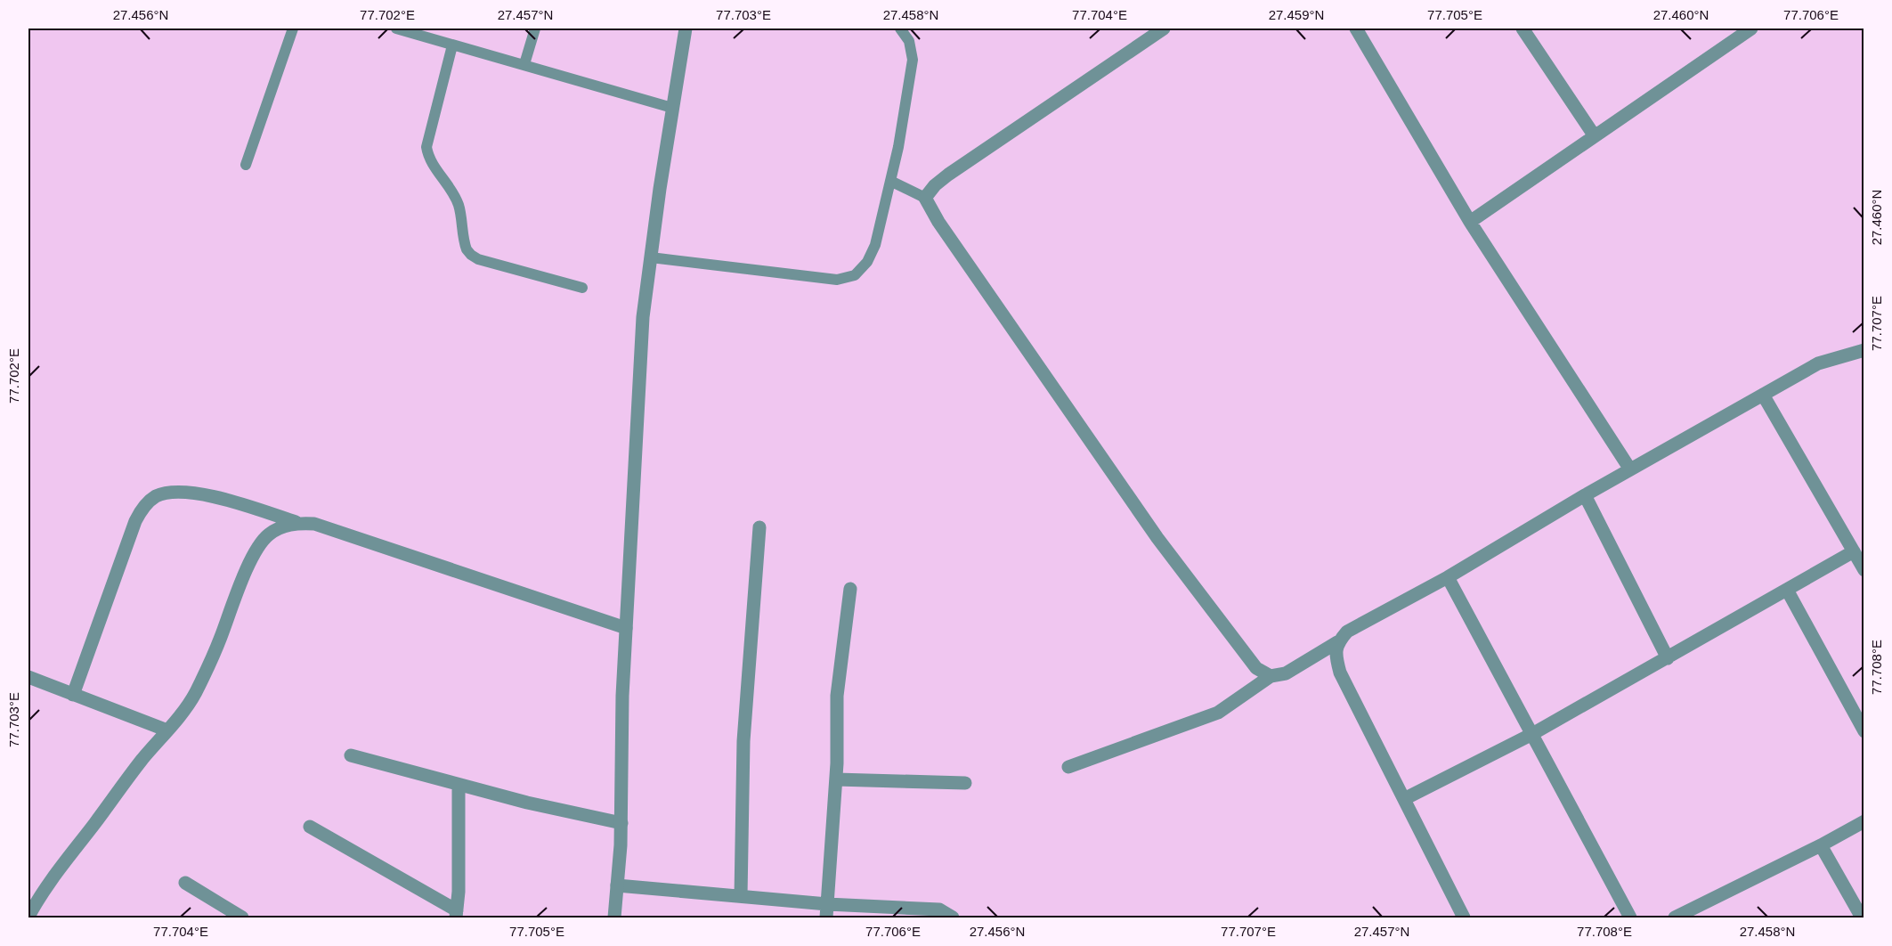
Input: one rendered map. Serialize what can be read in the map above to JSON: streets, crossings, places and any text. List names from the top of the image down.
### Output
{
  "coordinates": [
    "27.456°N",
    "77.702°E",
    "27.457°N",
    "77.703°E",
    "27.458°N",
    "77.704°E",
    "27.459°N",
    "77.705°E",
    "27.460°N",
    "77.706°E",
    "77.707°E",
    "77.708°E"
  ]
}
